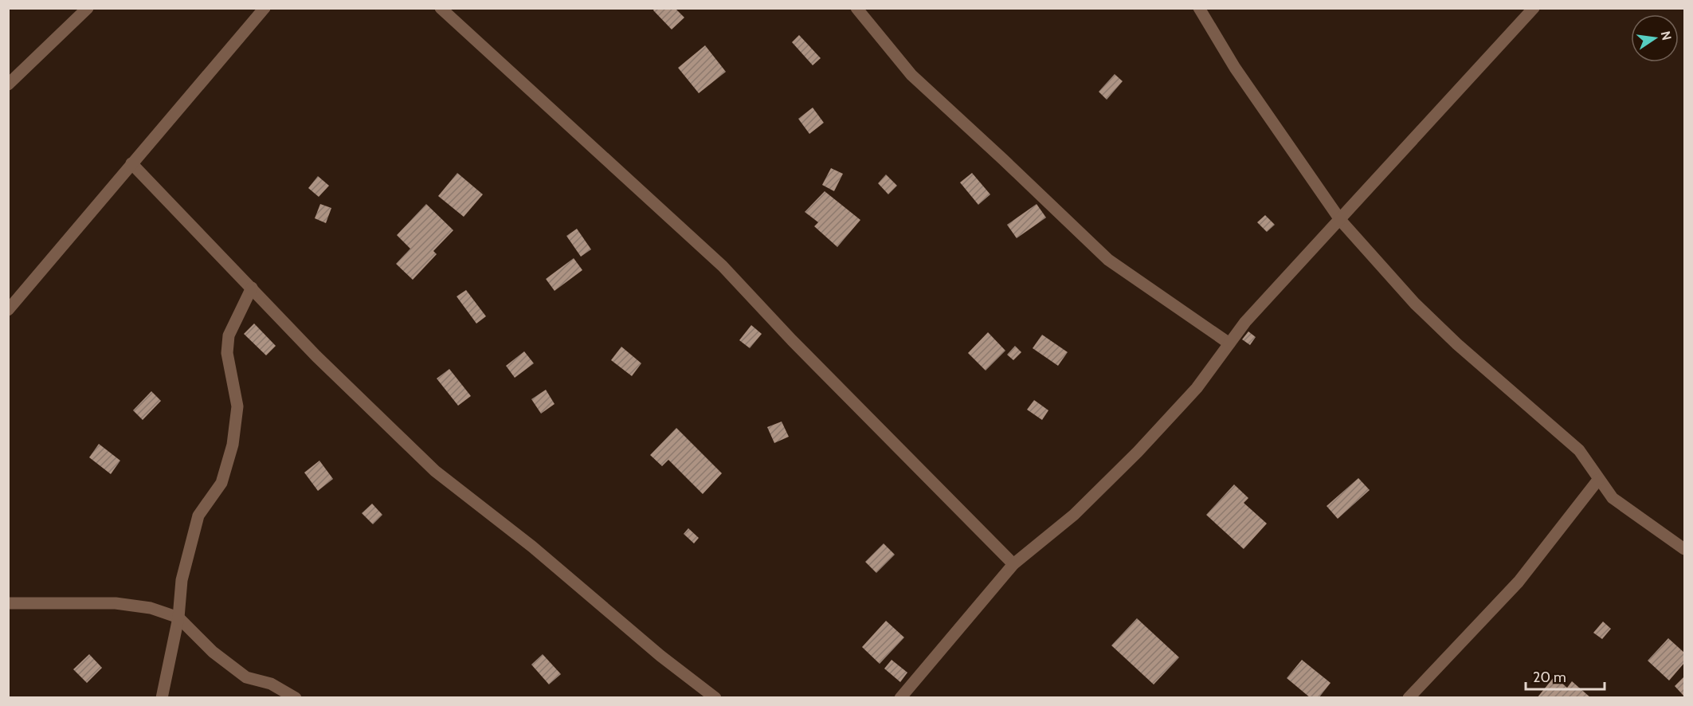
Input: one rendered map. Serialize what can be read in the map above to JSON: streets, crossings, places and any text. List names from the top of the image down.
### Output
{
  "scale_bar": "20 m",
  "north": "right"
}
